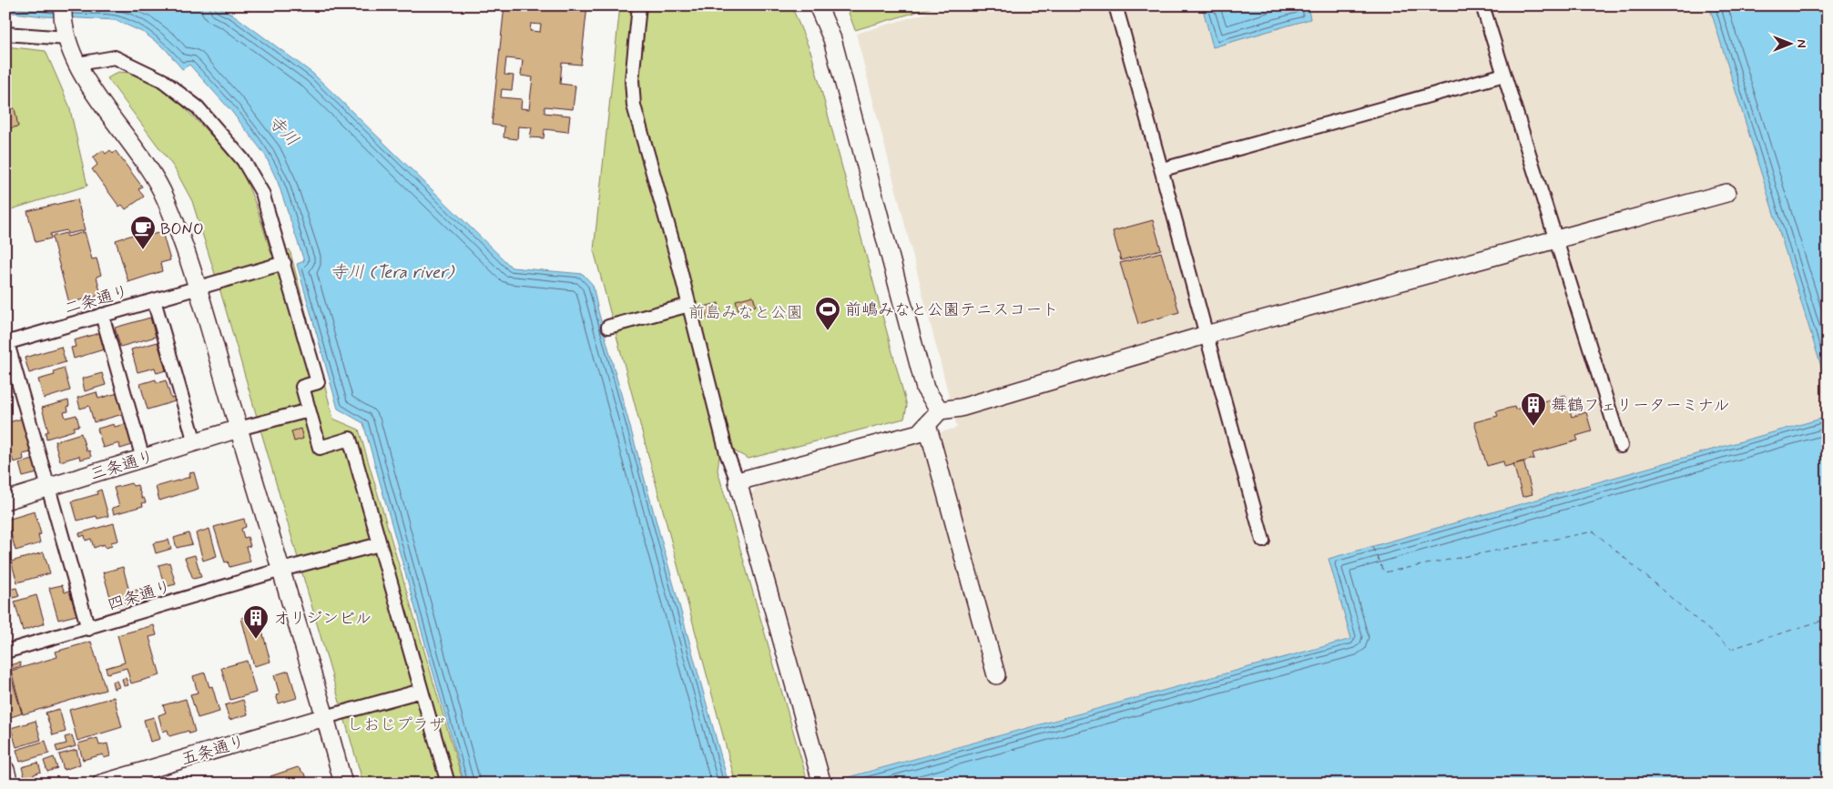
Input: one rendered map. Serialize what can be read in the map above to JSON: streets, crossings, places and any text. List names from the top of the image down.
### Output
{
  "streets": {
    "street": [
      "二条通り",
      "三条通り",
      "四条通り",
      "五条通り"
    ]
  },
  "water": ["寺川", "寺川 (Tera river)"],
  "parks": ["前島みなと公園", "しおじプラザ"],
  "places": {
    "cafe": ["BONO"],
    "sports": ["前嶋みなと公園テニスコート"],
    "building": ["舞鶴フェリーターミナル", "オリジンビル"]
  },
  "north": "right"
}
